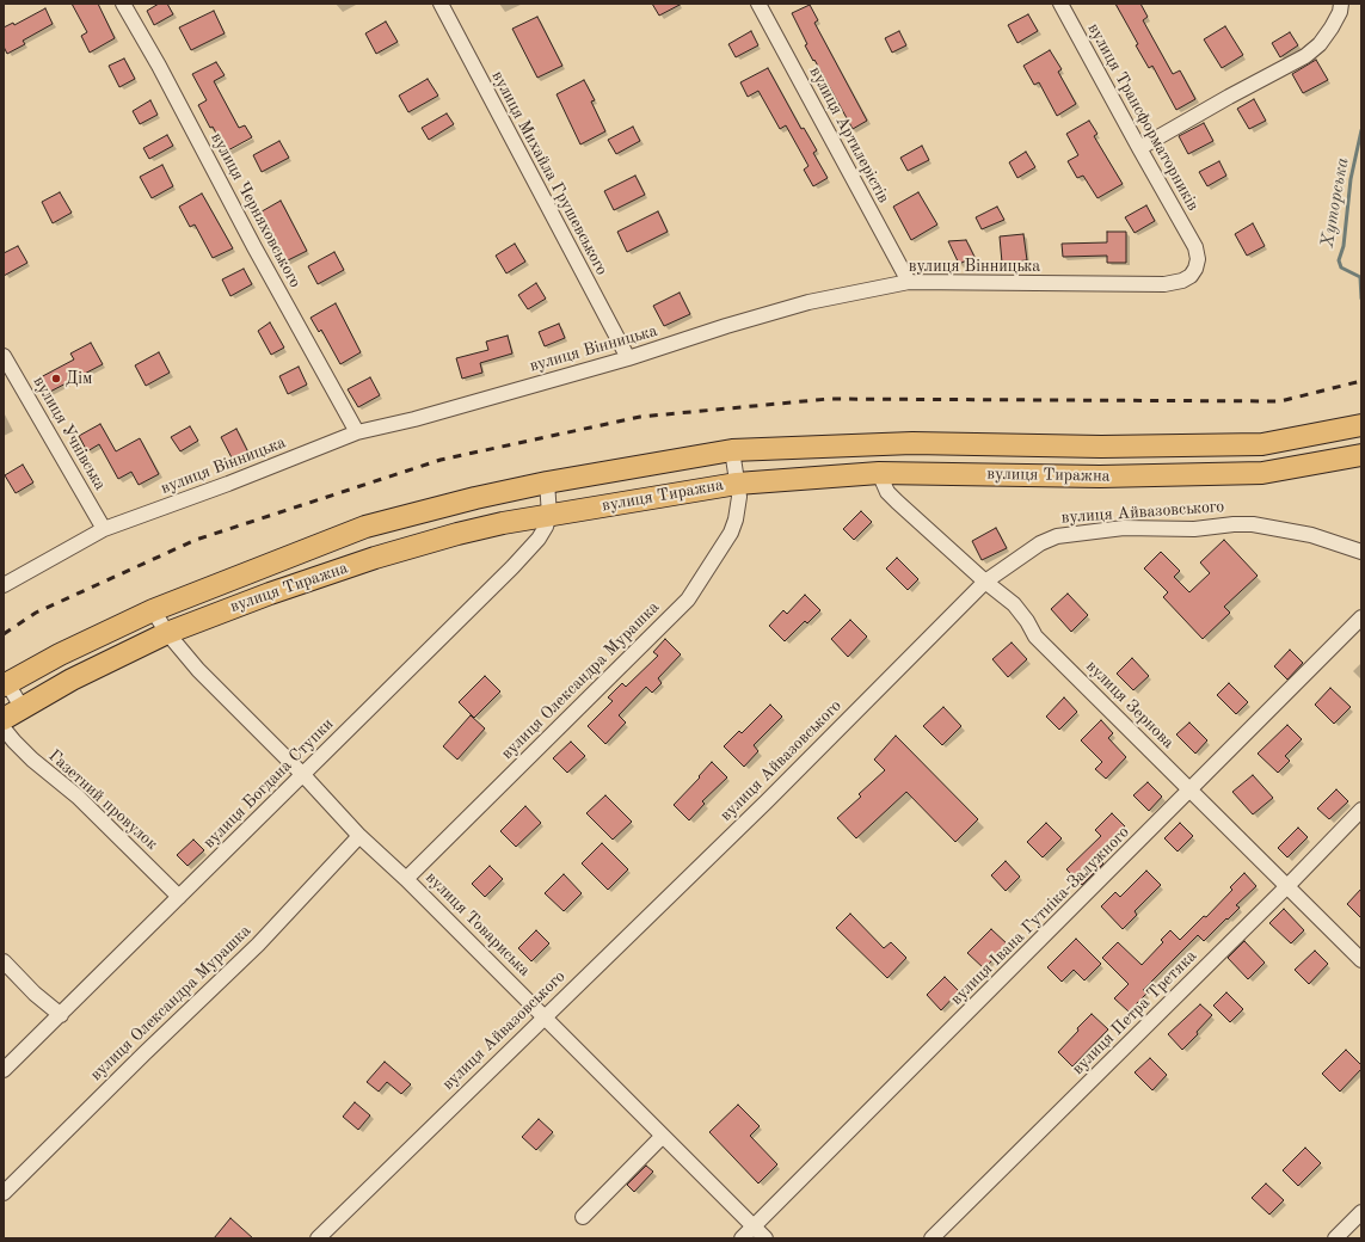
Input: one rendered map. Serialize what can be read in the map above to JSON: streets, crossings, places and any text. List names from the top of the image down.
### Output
{
  "streets": {
    "main road": ["вулиця Тиражна"],
    "street": [
      "вулиця Трансформаторників",
      "вулиця Артилерістів",
      "вулиця Михайла Грушевського",
      "вулиця Черняховського",
      "вулиця Вінницька",
      "вулиця Учнівська",
      "вулиця Айвазовського",
      "вулиця Олександра Мурашка",
      "вулиця Зернова",
      "вулиця Богдана Ступки",
      "Газетний провулок",
      "вулиця Івана Гутніка-Залужного",
      "вулиця Товариська",
      "вулиця Петра Третяка"
    ]
  },
  "crossings": [
    ["вулиця Трансформаторників", "вулиця Вінницька"],
    ["вулиця Артилерістів", "вулиця Вінницька"],
    ["вулиця Михайла Грушевського", "вулиця Вінницька"],
    ["вулиця Черняховського", "вулиця Вінницька"],
    ["вулиця Вінницька", "вулиця Учнівська"],
    ["вулиця Тиражна", "вулиця Олександра Мурашка"],
    ["вулиця Тиражна", "вулиця Зернова"],
    ["вулиця Тиражна", "вулиця Богдана Ступки"],
    ["вулиця Тиражна", "вулиця Товариська"],
    ["вулиця Айвазовського", "вулиця Зернова"],
    ["вулиця Айвазовського", "вулиця Товариська"],
    ["вулиця Олександра Мурашка", "вулиця Товариська"],
    ["вулиця Зернова", "вулиця Івана Гутніка-Залужного"],
    ["вулиця Зернова", "вулиця Петра Третяка"],
    ["вулиця Богдана Ступки", "Газетний провулок"],
    ["вулиця Богдана Ступки", "вулиця Товариська"],
    ["вулиця Івана Гутніка-Залужного", "вулиця Товариська"]
  ],
  "water": ["Хуторська"],
  "places": ["Дім"]
}
